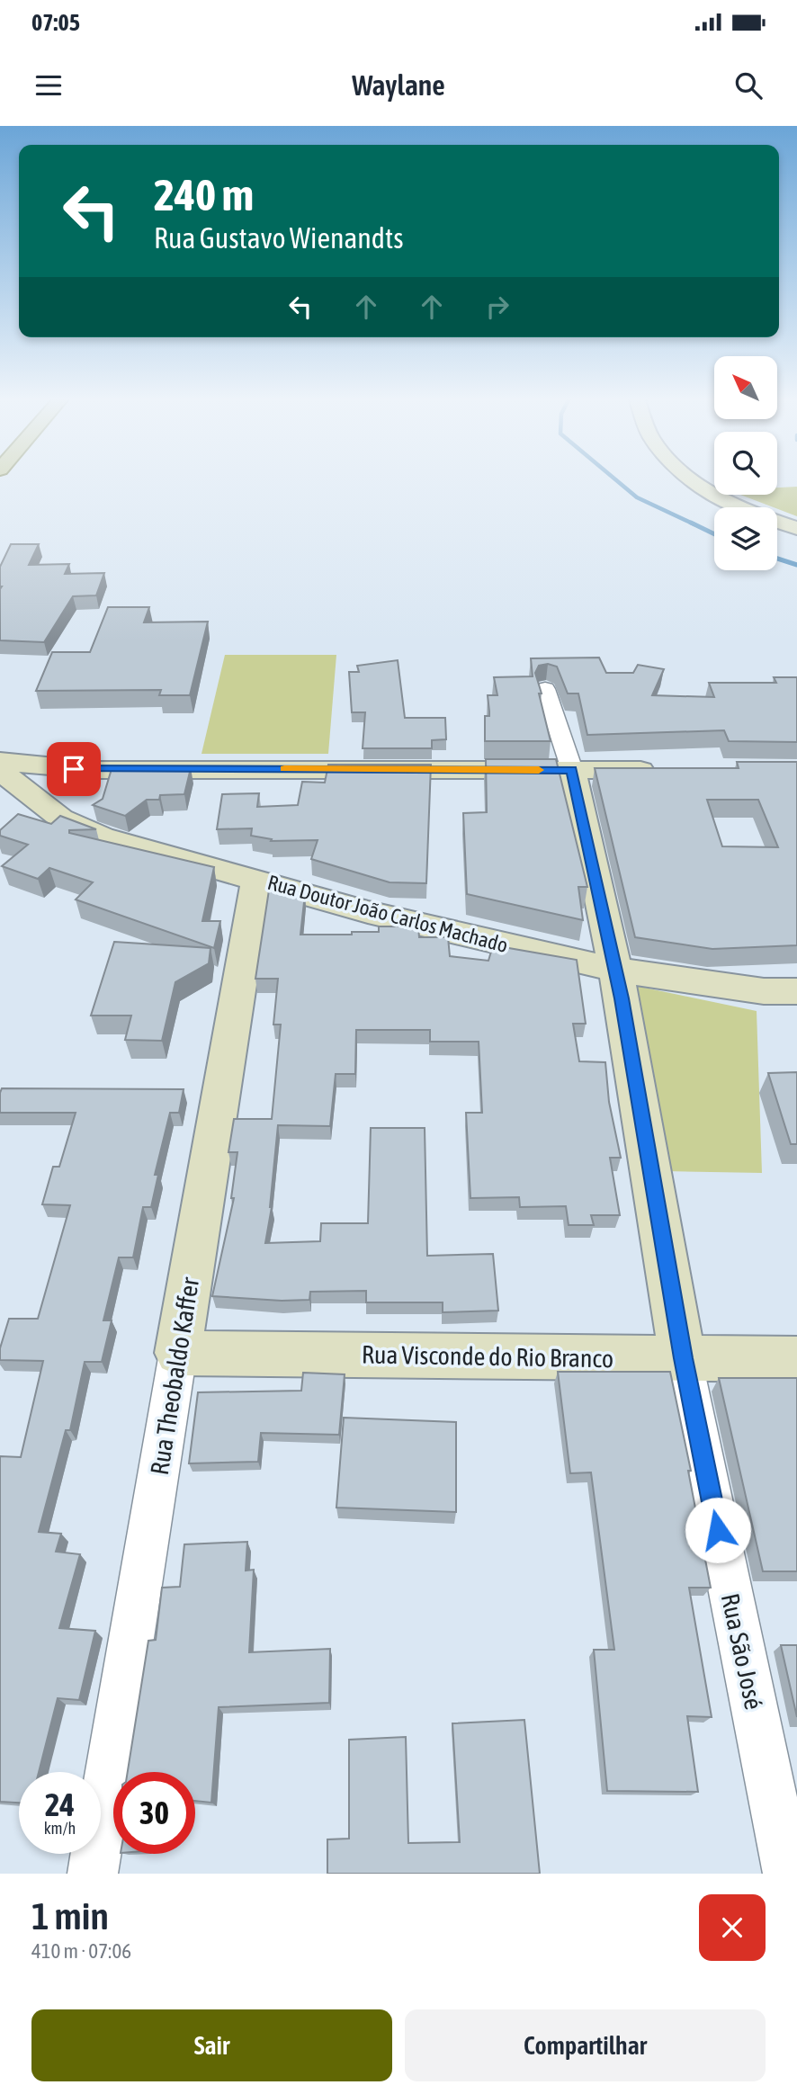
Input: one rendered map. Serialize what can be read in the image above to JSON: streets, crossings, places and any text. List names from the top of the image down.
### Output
{
  "streets": {
    "street": [
      "Rua Doutor João Carlos Machado",
      "Rua Visconde do Rio Branco",
      "Rua Theobaldo Kaffer",
      "Rua São José"
    ]
  },
  "crossings": [
    ["Rua Doutor João Carlos Machado", "Rua Theobaldo Kaffer"],
    ["Rua Doutor João Carlos Machado", "Rua São José"],
    ["Rua Visconde do Rio Branco", "Rua Theobaldo Kaffer"],
    ["Rua Visconde do Rio Branco", "Rua São José"]
  ],
  "north": "top left",
  "page": {
    "status": "07:05",
    "header": "Waylane",
    "turn": ["240 m", "Rua Gustavo Wienandts"],
    "speed": "24 km/h",
    "limit": "30",
    "heading": ["1 min", "410 m · 07:06"],
    "buttons": ["Sair", "Compartilhar"]
  }
}
